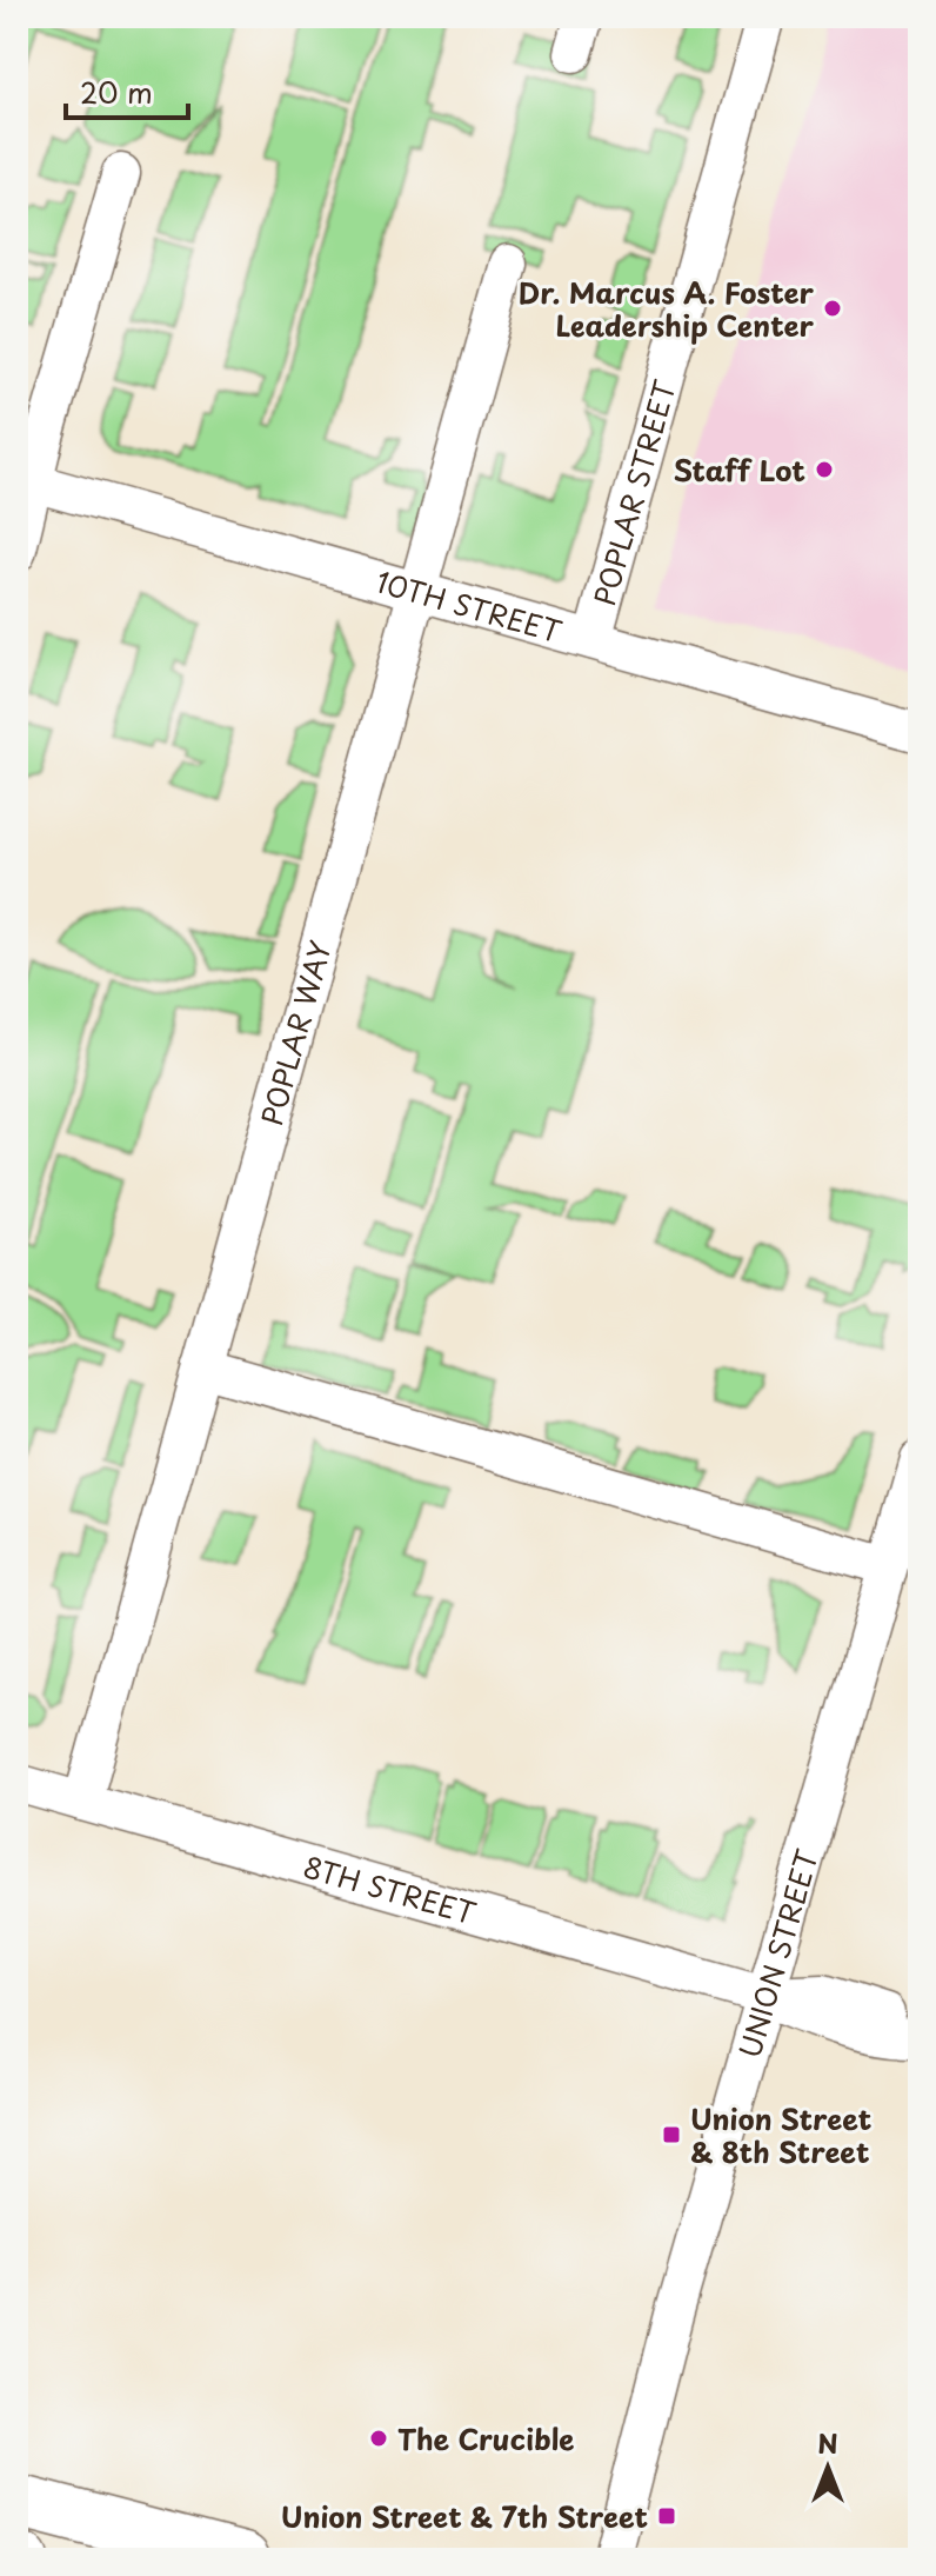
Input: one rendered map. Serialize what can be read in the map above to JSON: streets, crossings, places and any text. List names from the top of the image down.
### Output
{
  "streets": {
    "street": [
      "POPLAR STREET",
      "10TH STREET",
      "POPLAR WAY",
      "8TH STREET",
      "UNION STREET"
    ]
  },
  "crossings": [
    ["POPLAR STREET", "10TH STREET"],
    ["10TH STREET", "POPLAR WAY"],
    ["POPLAR WAY", "8TH STREET"],
    ["8TH STREET", "UNION STREET"]
  ],
  "places": {
    "other": ["Dr. Marcus A. Foster Leadership Center", "Staff Lot", "The Crucible"],
    "transit": ["Union Street & 8th Street", "Union Street & 7th Street"]
  },
  "scale_bar": "20 m",
  "north": "top"
}
